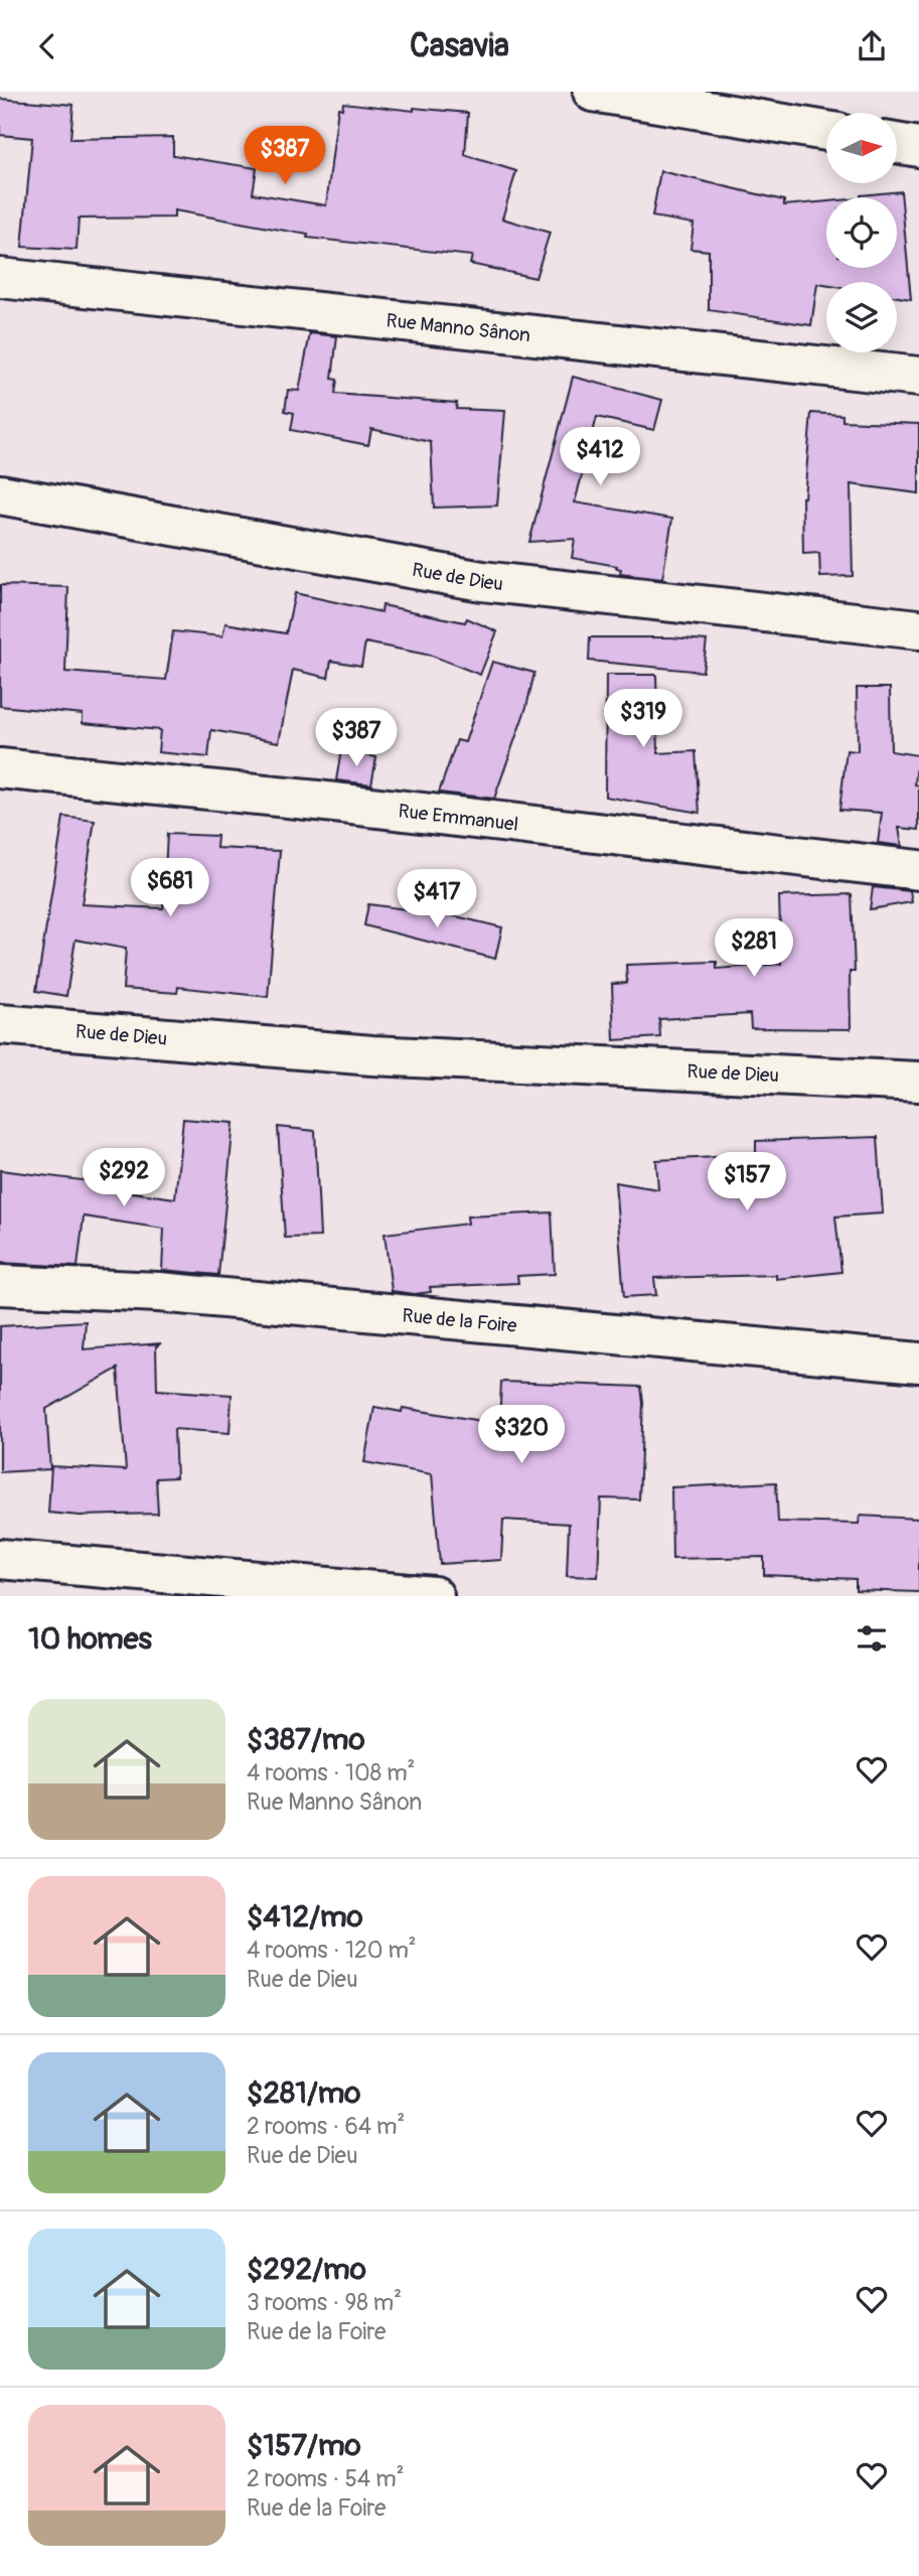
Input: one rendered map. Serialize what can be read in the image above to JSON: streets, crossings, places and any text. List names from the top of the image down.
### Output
{
  "streets": {
    "street": [
      "Rue Manno Sânon",
      "Rue de Dieu",
      "Rue Emmanuel",
      "Rue de la Foire"
    ]
  },
  "north": "right",
  "page": {
    "header": "Casavia",
    "price": [
      "$387",
      "$412",
      "$319",
      "$387",
      "$681",
      "$417",
      "$281",
      "$292",
      "$157",
      "$320"
    ],
    "heading": "10 homes",
    "list": [
      {
        "name": "$387/mo",
        "note": "4 rooms · 108 m² · Rue Manno Sânon"
      },
      {
        "name": "$412/mo",
        "note": "4 rooms · 120 m² · Rue de Dieu"
      },
      {
        "name": "$281/mo",
        "note": "2 rooms · 64 m² · Rue de Dieu"
      },
      {
        "name": "$292/mo",
        "note": "3 rooms · 98 m² · Rue de la Foire"
      },
      {
        "name": "$157/mo",
        "note": "2 rooms · 54 m² · Rue de la Foire"
      }
    ]
  }
}
